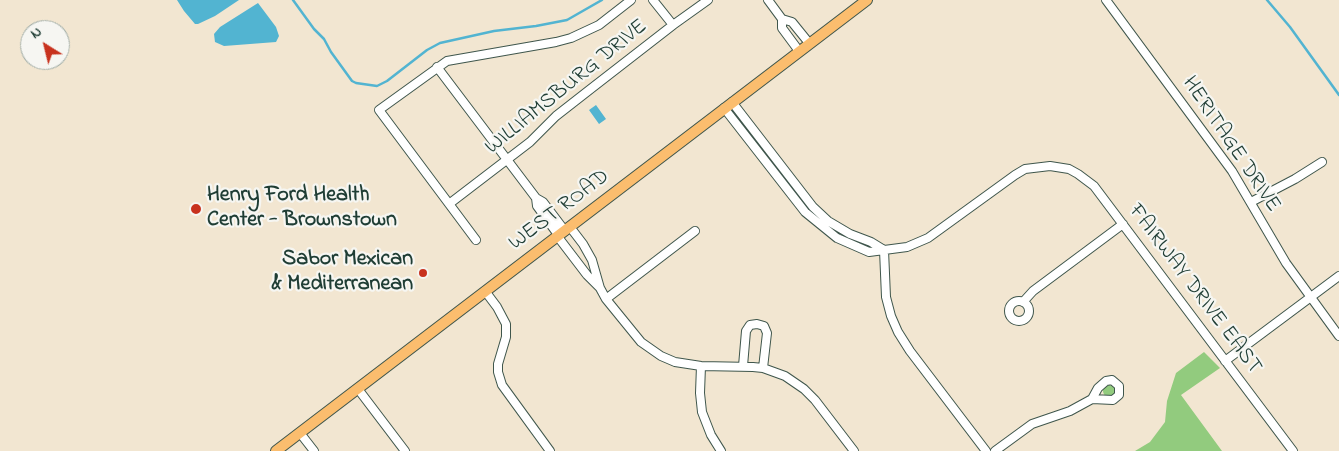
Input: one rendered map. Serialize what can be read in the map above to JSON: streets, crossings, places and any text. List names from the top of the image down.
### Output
{
  "streets": {
    "main road": ["WEST ROAD"],
    "street": ["WILLIAMSBURG DRIVE", "HERITAGE DRIVE", "FAIRWAY DRIVE EAST"]
  },
  "places": ["Henry Ford Health Center - Brownstown", "Sabor Mexican & Mediterranean"],
  "north": "top left"
}
